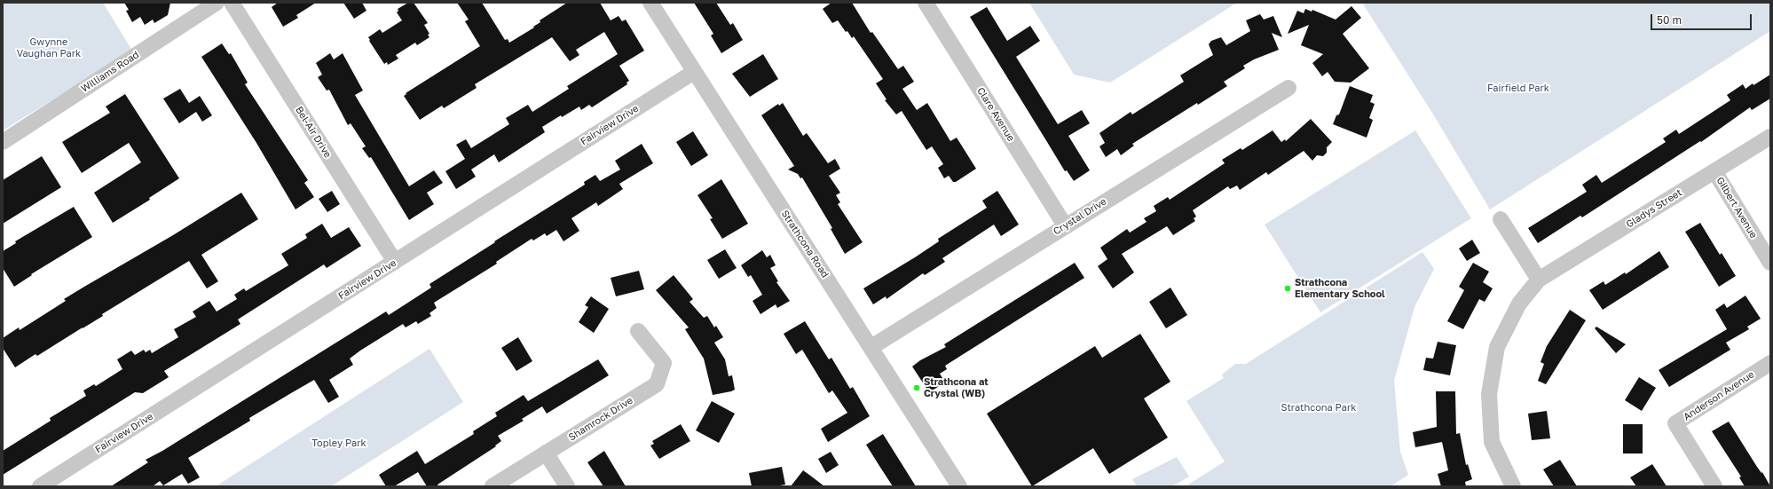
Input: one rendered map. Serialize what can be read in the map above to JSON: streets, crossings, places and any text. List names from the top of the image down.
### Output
{
  "streets": {
    "street": [
      "Williams Road",
      "Clare Avenue",
      "Fairview Drive",
      "Bel-Air Drive",
      "Gilbert Avenue",
      "Gladys Street",
      "Crystal Drive",
      "Strathcona Road",
      "Anderson Avenue",
      "Shamrock Drive"
    ]
  },
  "crossings": [
    ["Clare Avenue", "Crystal Drive"],
    ["Fairview Drive", "Bel-Air Drive"],
    ["Fairview Drive", "Strathcona Road"],
    ["Gilbert Avenue", "Gladys Street"],
    ["Crystal Drive", "Strathcona Road"]
  ],
  "parks": [
    "Gwynne Vaughan Park",
    "Fairfield Park",
    "Strathcona Park",
    "Topley Park"
  ],
  "places": ["Strathcona Elementary School", "Strathcona at Crystal (WB)"],
  "scale_bar": "50 m"
}
